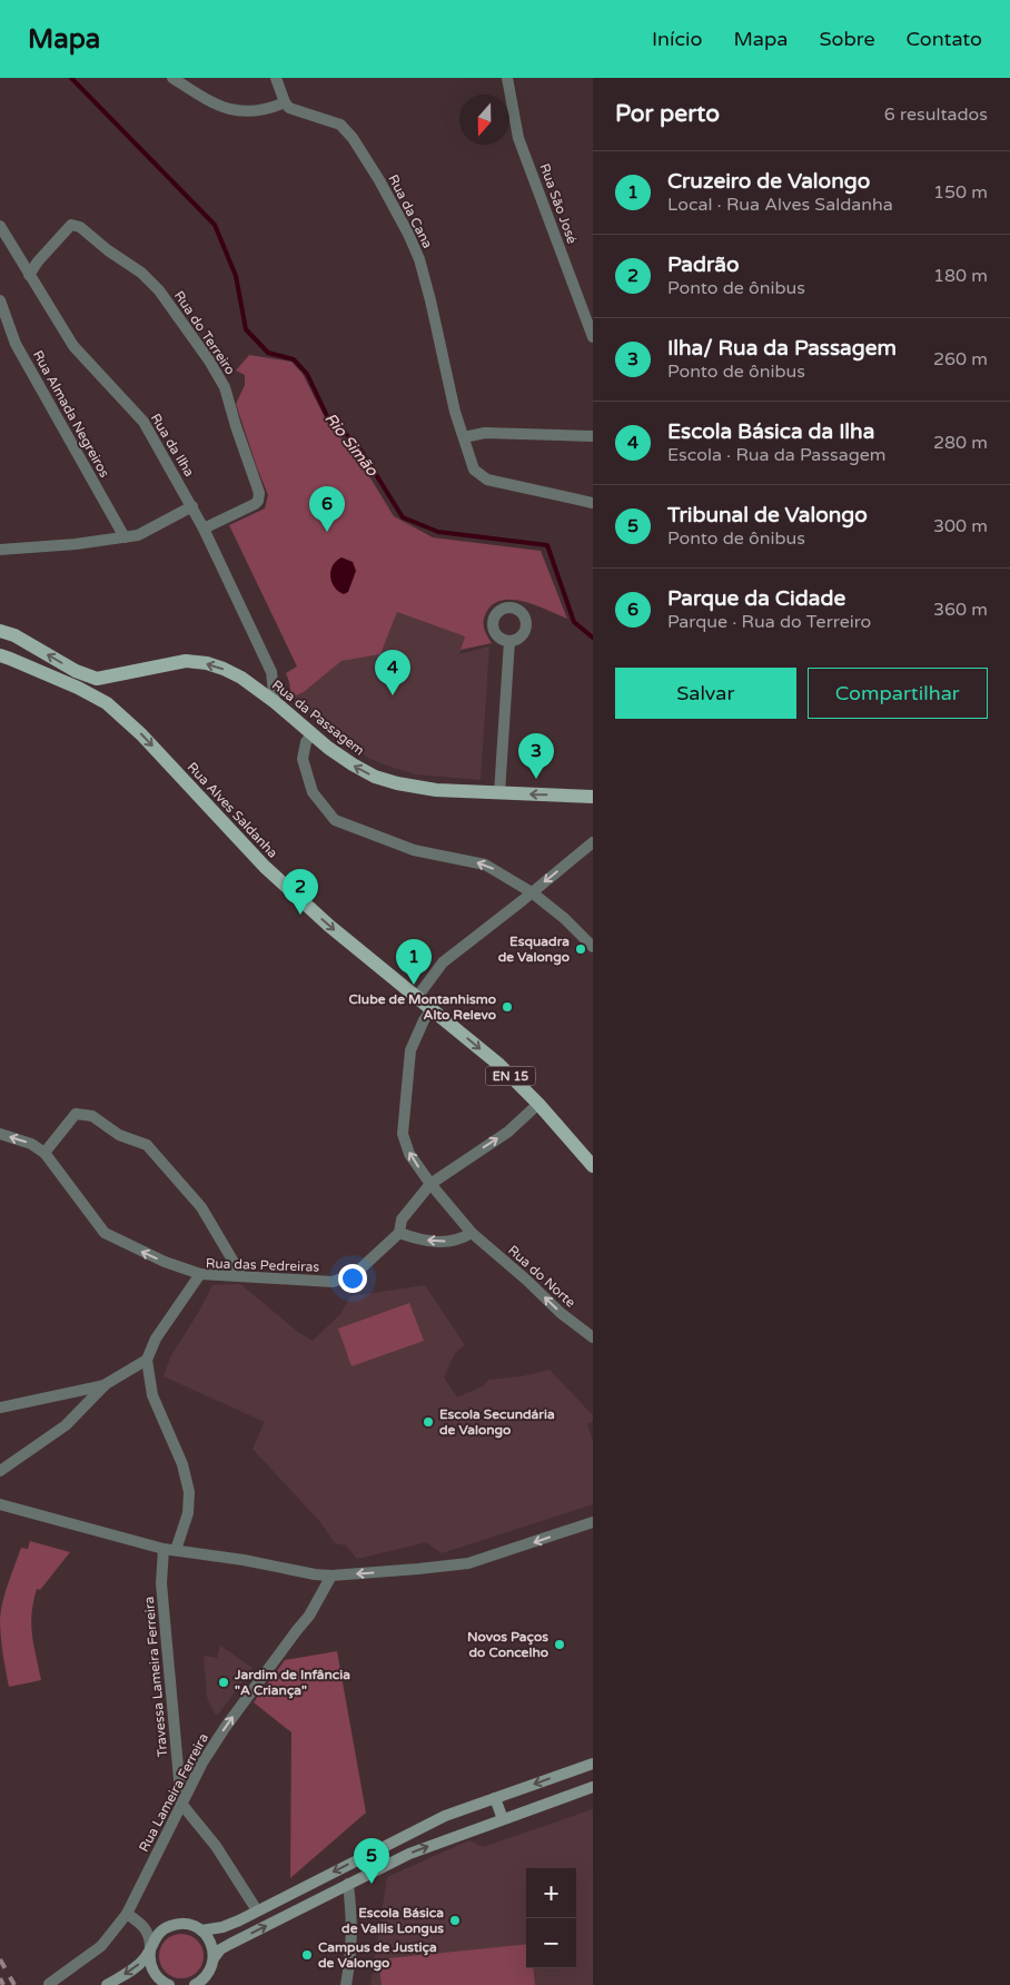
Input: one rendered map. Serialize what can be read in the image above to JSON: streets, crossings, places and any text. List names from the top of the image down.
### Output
{
  "streets": {
    "main road": ["Rua da Passagem", "Rua Alves Saldanha", "EN 15"],
    "street": [
      "Rua São José",
      "Rua da Cana",
      "Rua do Terreiro",
      "Rua Almada Negreiros",
      "Rua da Ilha",
      "Rua das Pedreiras",
      "Rua do Norte",
      "Travessa Lameira Ferreira",
      "Rua Lameira Ferreira"
    ]
  },
  "crossings": [
    ["Rua do Terreiro", "Rua da Ilha"],
    ["Rua da Ilha", "Rua da Passagem"],
    ["Rua Alves Saldanha", "EN 15"],
    ["EN 15", "Rua das Pedreiras"],
    ["EN 15", "Rua do Norte"],
    ["Rua das Pedreiras", "Rua do Norte"],
    ["Travessa Lameira Ferreira", "Rua Lameira Ferreira"]
  ],
  "one_way": [
    "Rua da Passagem",
    "Rua Alves Saldanha",
    "Rua do Norte",
    "Rua Lameira Ferreira"
  ],
  "water": ["Rio Simão"],
  "places": [
    "Esquadra de Valongo",
    "Clube de Montanhismo Alto Relevo",
    "Escola Secundária de Valongo",
    "Novos Paços do Concelho",
    "Jardim de Infância \"A Criança\"",
    "Escola Básica de Vallis Longus",
    "Campus de Justiça de Valongo"
  ],
  "north": "bottom",
  "page": {
    "header": "Mapa",
    "nav": [
      "Início",
      "Mapa",
      "Sobre",
      "Contato"
    ],
    "heading": ["Por perto", "6 resultados"],
    "list": [
      {
        "mark": "1",
        "name": "Cruzeiro de Valongo",
        "note": "Local · Rua Alves Saldanha",
        "value": "150 m"
      },
      {
        "mark": "2",
        "name": "Padrão",
        "note": "Ponto de ônibus",
        "value": "180 m"
      },
      {
        "mark": "3",
        "name": "Ilha/ Rua da Passagem",
        "note": "Ponto de ônibus",
        "value": "260 m"
      },
      {
        "mark": "4",
        "name": "Escola Básica da Ilha",
        "note": "Escola · Rua da Passagem",
        "value": "280 m"
      },
      {
        "mark": "5",
        "name": "Tribunal de Valongo",
        "note": "Ponto de ônibus",
        "value": "300 m"
      },
      {
        "mark": "6",
        "name": "Parque da Cidade",
        "note": "Parque · Rua do Terreiro",
        "value": "360 m"
      }
    ],
    "pins": [
      "6",
      "4",
      "3",
      "2",
      "1",
      "5"
    ],
    "buttons": ["Salvar", "Compartilhar"],
    "map_buttons": ["+", "−"]
  }
}
